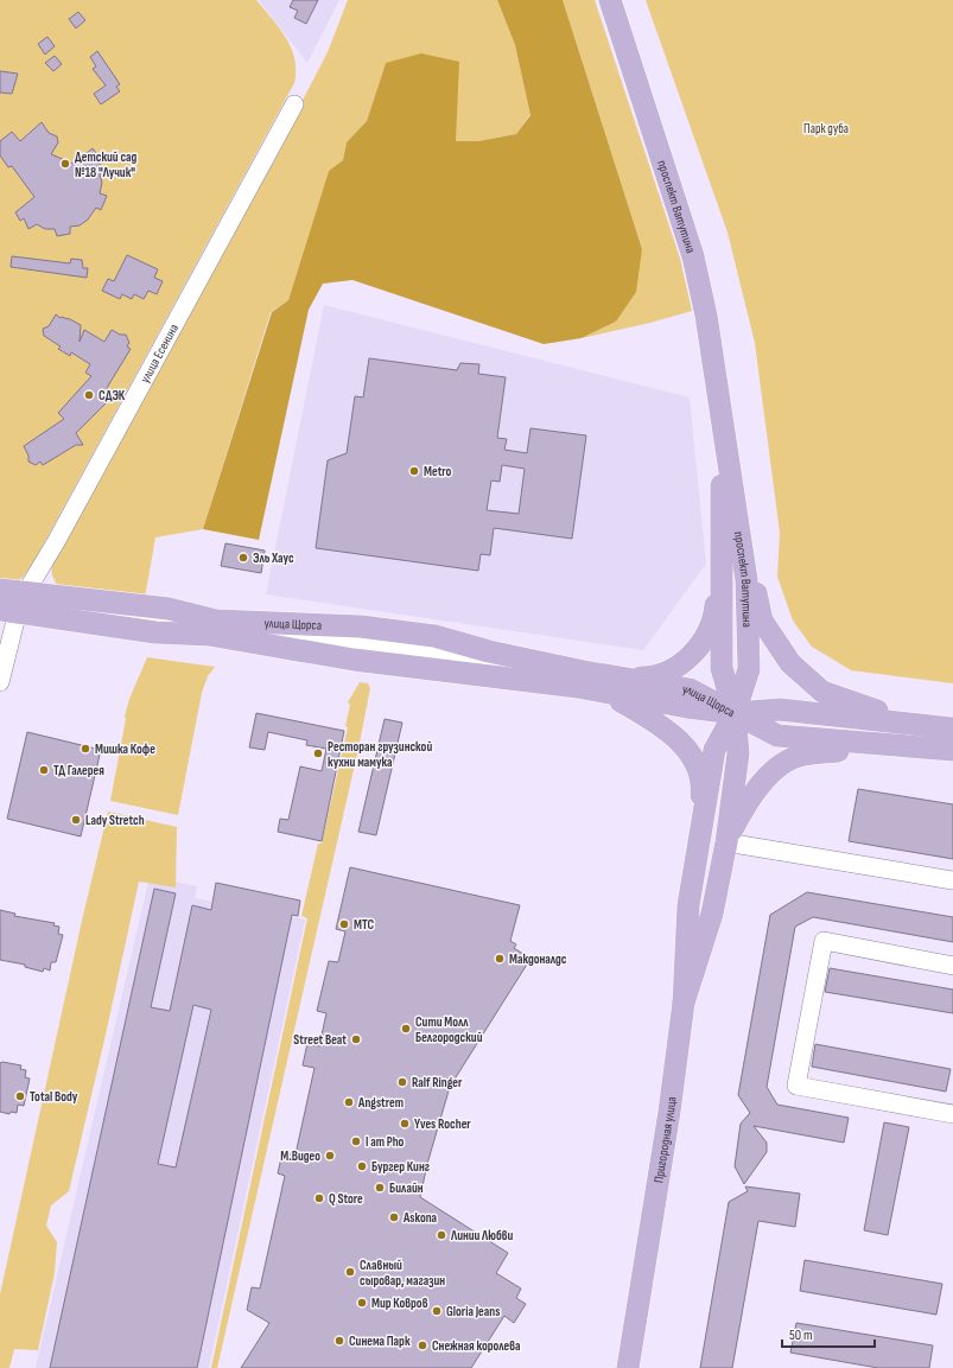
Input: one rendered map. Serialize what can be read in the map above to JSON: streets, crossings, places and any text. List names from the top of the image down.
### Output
{
  "streets": {
    "main road": ["проспект Ватутина", "улица Щорса", "Пригородная улица"],
    "street": ["улица Есенина"]
  },
  "crossings": [
    ["проспект Ватутина", "улица Щорса"],
    ["проспект Ватутина", "Пригородная улица"],
    ["улица Есенина", "улица Щорса"]
  ],
  "parks": ["Парк дуба"],
  "places": [
    "Детский сад №18 \"Лучик\"",
    "СДЭК",
    "Metro",
    "Эль Хаус",
    "Мишка Кофе",
    "Ресторан грузинской кухни мамука",
    "ТД Галерея",
    "Lady Stretch",
    "МТС",
    "Макдоналдс",
    "Сити Молл Белгородский",
    "Street Beat",
    "Ralf Ringer",
    "Total Body",
    "Angstrem",
    "Yves Rocher",
    "I am Pho",
    "М.Видео",
    "Бургер Кинг",
    "Билайн",
    "Q Store",
    "Askona",
    "Линии Любви",
    "Славный сыровар, магазин",
    "Мир Ковров",
    "Gloria Jeans",
    "Синема Парк",
    "Снежная королева"
  ],
  "scale_bar": "50 m"
}
